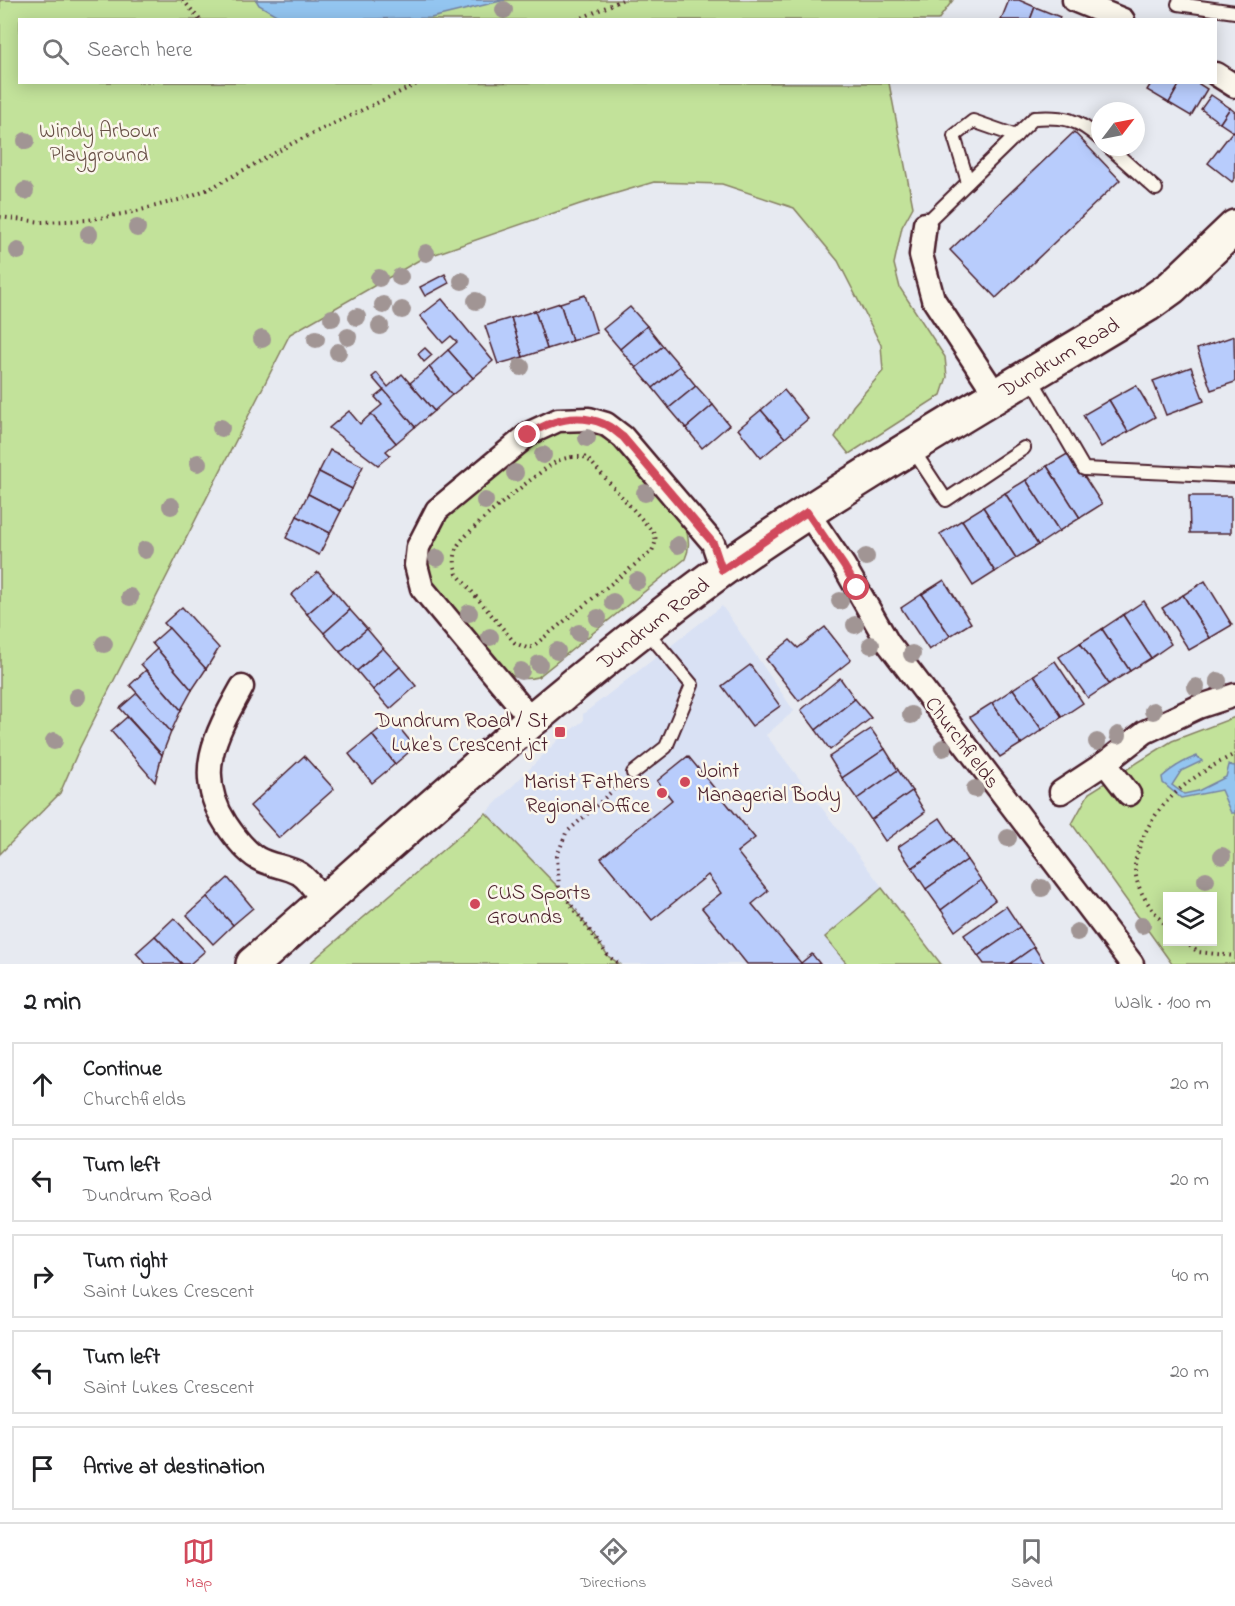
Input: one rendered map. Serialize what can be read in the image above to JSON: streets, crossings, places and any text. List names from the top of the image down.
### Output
{
  "streets": {
    "main road": ["Dundrum Road"],
    "street": ["Churchfields"]
  },
  "crossings": [
    ["Dundrum Road", "Churchfields"]
  ],
  "parks": ["Windy Arbour Playground"],
  "places": {
    "transit": ["Dundrum Road / St Luke's Crescent jct"],
    "other": ["Joint Managerial Body", "Marist Fathers Regional Office", "CUS Sports Grounds"]
  },
  "north": "top right",
  "page": {
    "search": "Search here",
    "heading": ["2 min", "Walk · 100 m"],
    "list": [
      ["Continue", "Churchfields", "20 m"],
      ["Turn left", "Dundrum Road", "20 m"],
      ["Turn right", "Saint Lukes Crescent", "40 m"],
      ["Turn left", "Saint Lukes Crescent", "20 m"],
      "Arrive at destination"
    ],
    "nav": ["Map", "Directions", "Saved"]
  }
}
